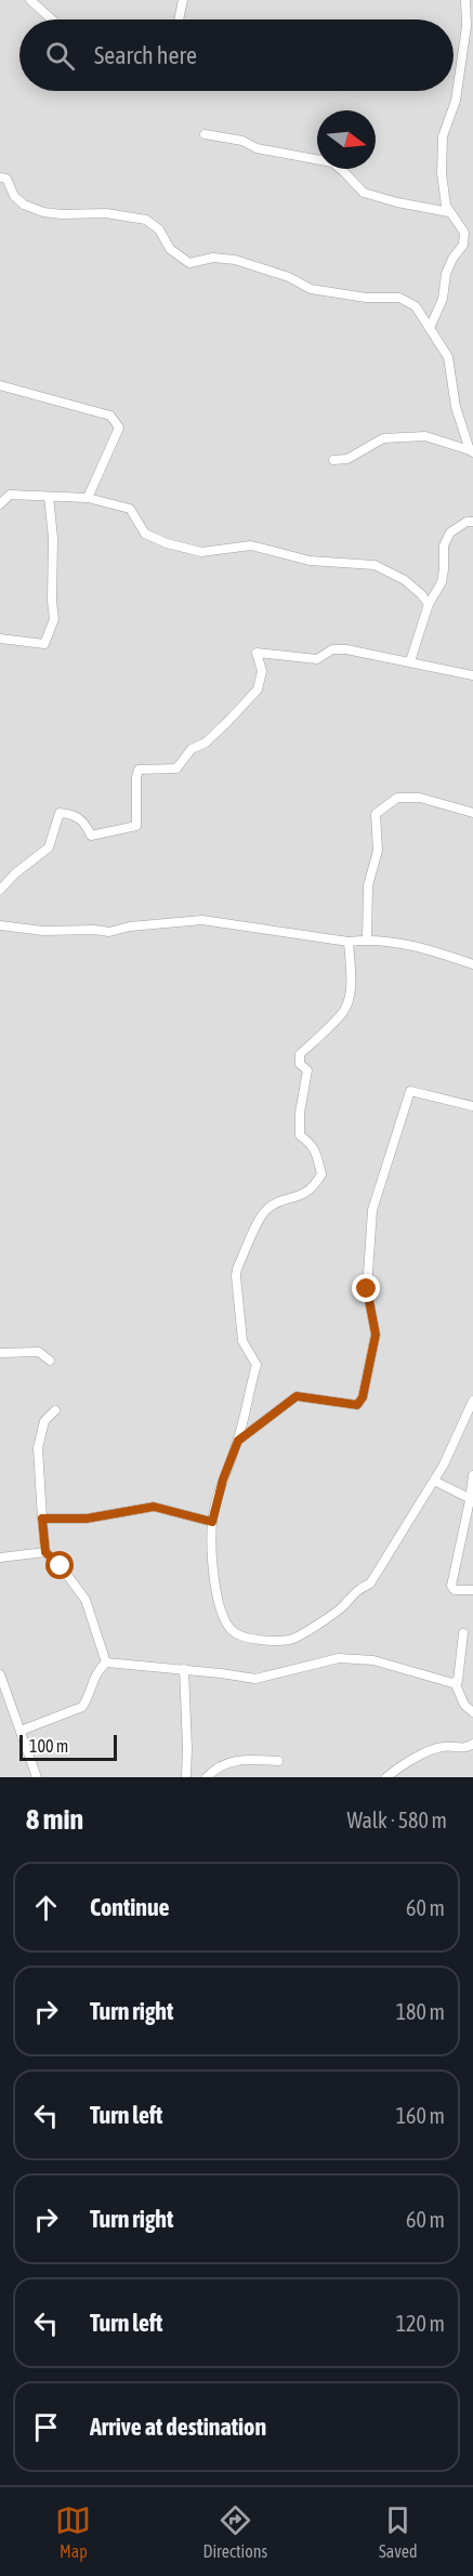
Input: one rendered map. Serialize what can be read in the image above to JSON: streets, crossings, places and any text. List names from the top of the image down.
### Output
{
  "scale_bar": "100 m",
  "north": "right",
  "page": {
    "search": "Search here",
    "scale": "100 m",
    "heading": ["8 min", "Walk · 580 m"],
    "list": [
      ["Continue", "60 m"],
      ["Turn right", "180 m"],
      ["Turn left", "160 m"],
      ["Turn right", "60 m"],
      ["Turn left", "120 m"],
      "Arrive at destination"
    ],
    "nav": ["Map", "Directions", "Saved"]
  }
}
